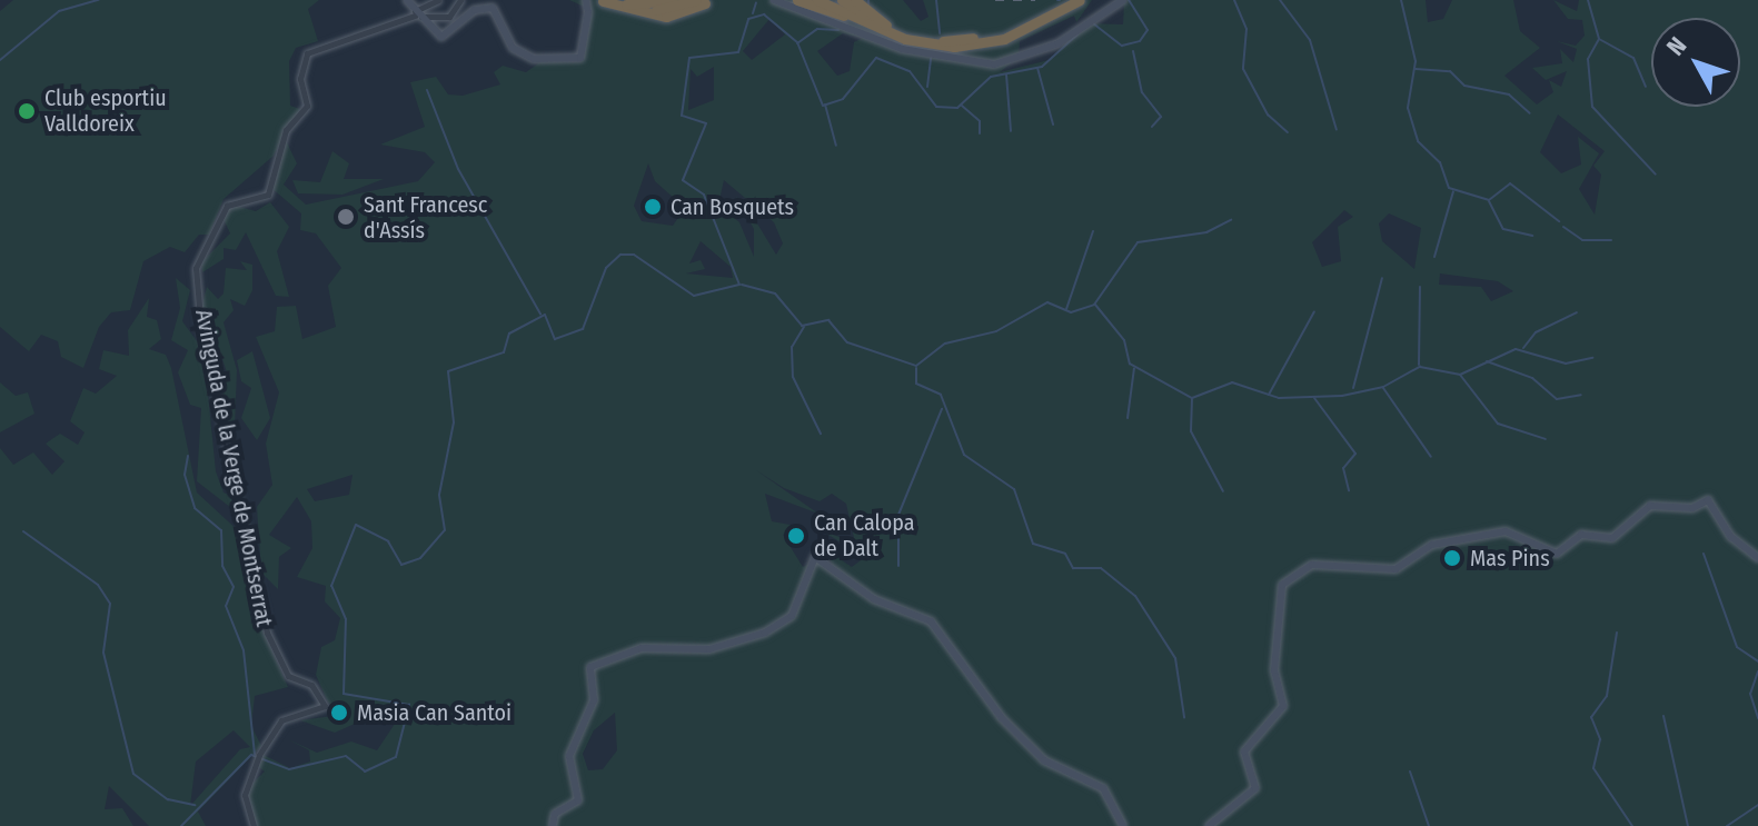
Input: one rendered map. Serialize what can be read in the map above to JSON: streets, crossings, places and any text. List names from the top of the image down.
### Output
{
  "streets": {
    "street": ["Avinguda de la Verge de Montserrat"]
  },
  "places": [
    "Club esportiu Valldoreix",
    "Can Bosquets",
    "Sant Francesc d'Assís",
    "Can Calopa de Dalt",
    "Mas Pins",
    "Masia Can Santoi"
  ],
  "north": "top left"
}
